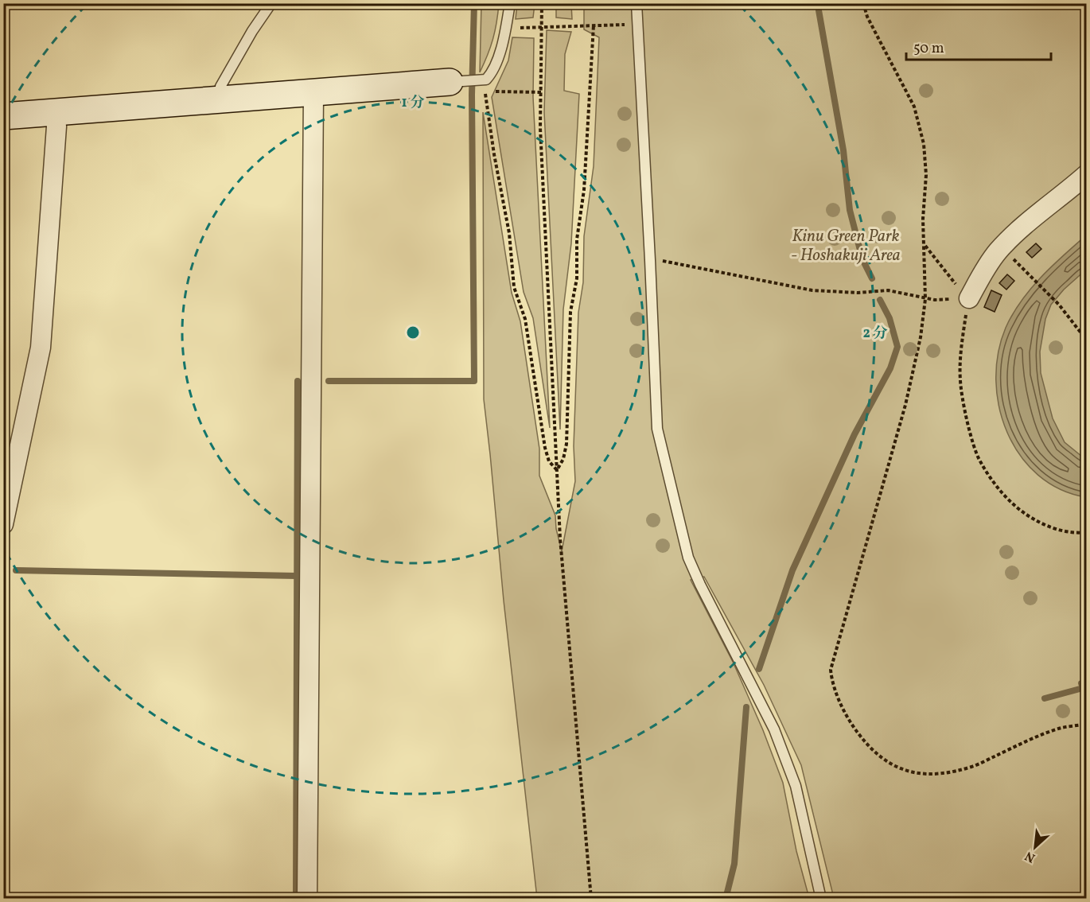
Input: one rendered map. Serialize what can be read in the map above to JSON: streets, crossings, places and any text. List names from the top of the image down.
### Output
{
  "parks": ["Kinu Green Park - Hoshakuji Area"],
  "scale_bar": "50 m",
  "north": "bottom left",
  "rings": ["1 分", "2 分"]
}
